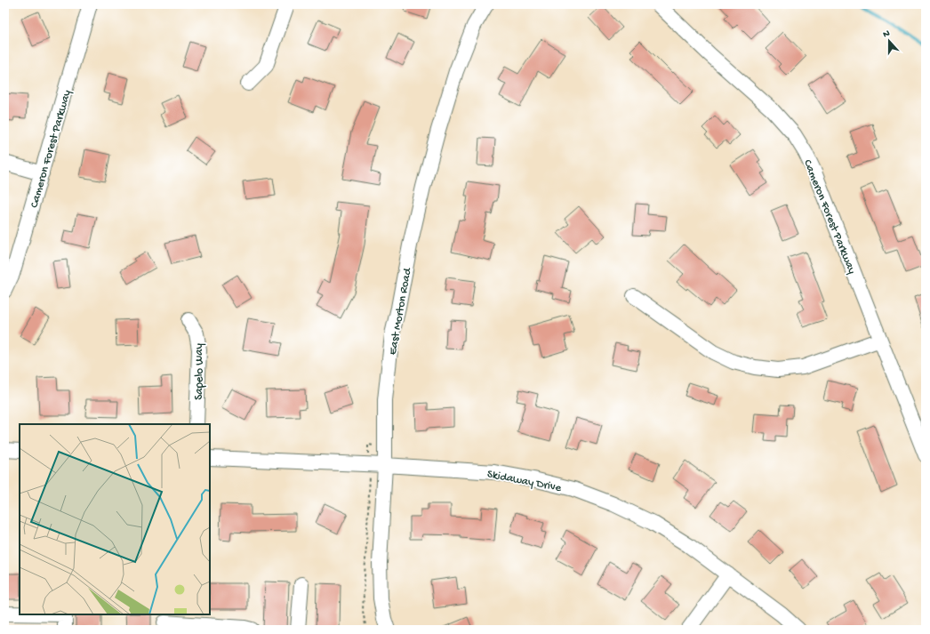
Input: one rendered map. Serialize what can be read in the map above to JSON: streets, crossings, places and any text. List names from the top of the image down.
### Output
{
  "streets": {
    "street": [
      "Cameron Forest Parkway",
      "East Morton Road",
      "Sapelo Way",
      "Skidaway Drive"
    ]
  },
  "crossings": [
    ["East Morton Road", "Skidaway Drive"]
  ],
  "north": "top"
}
